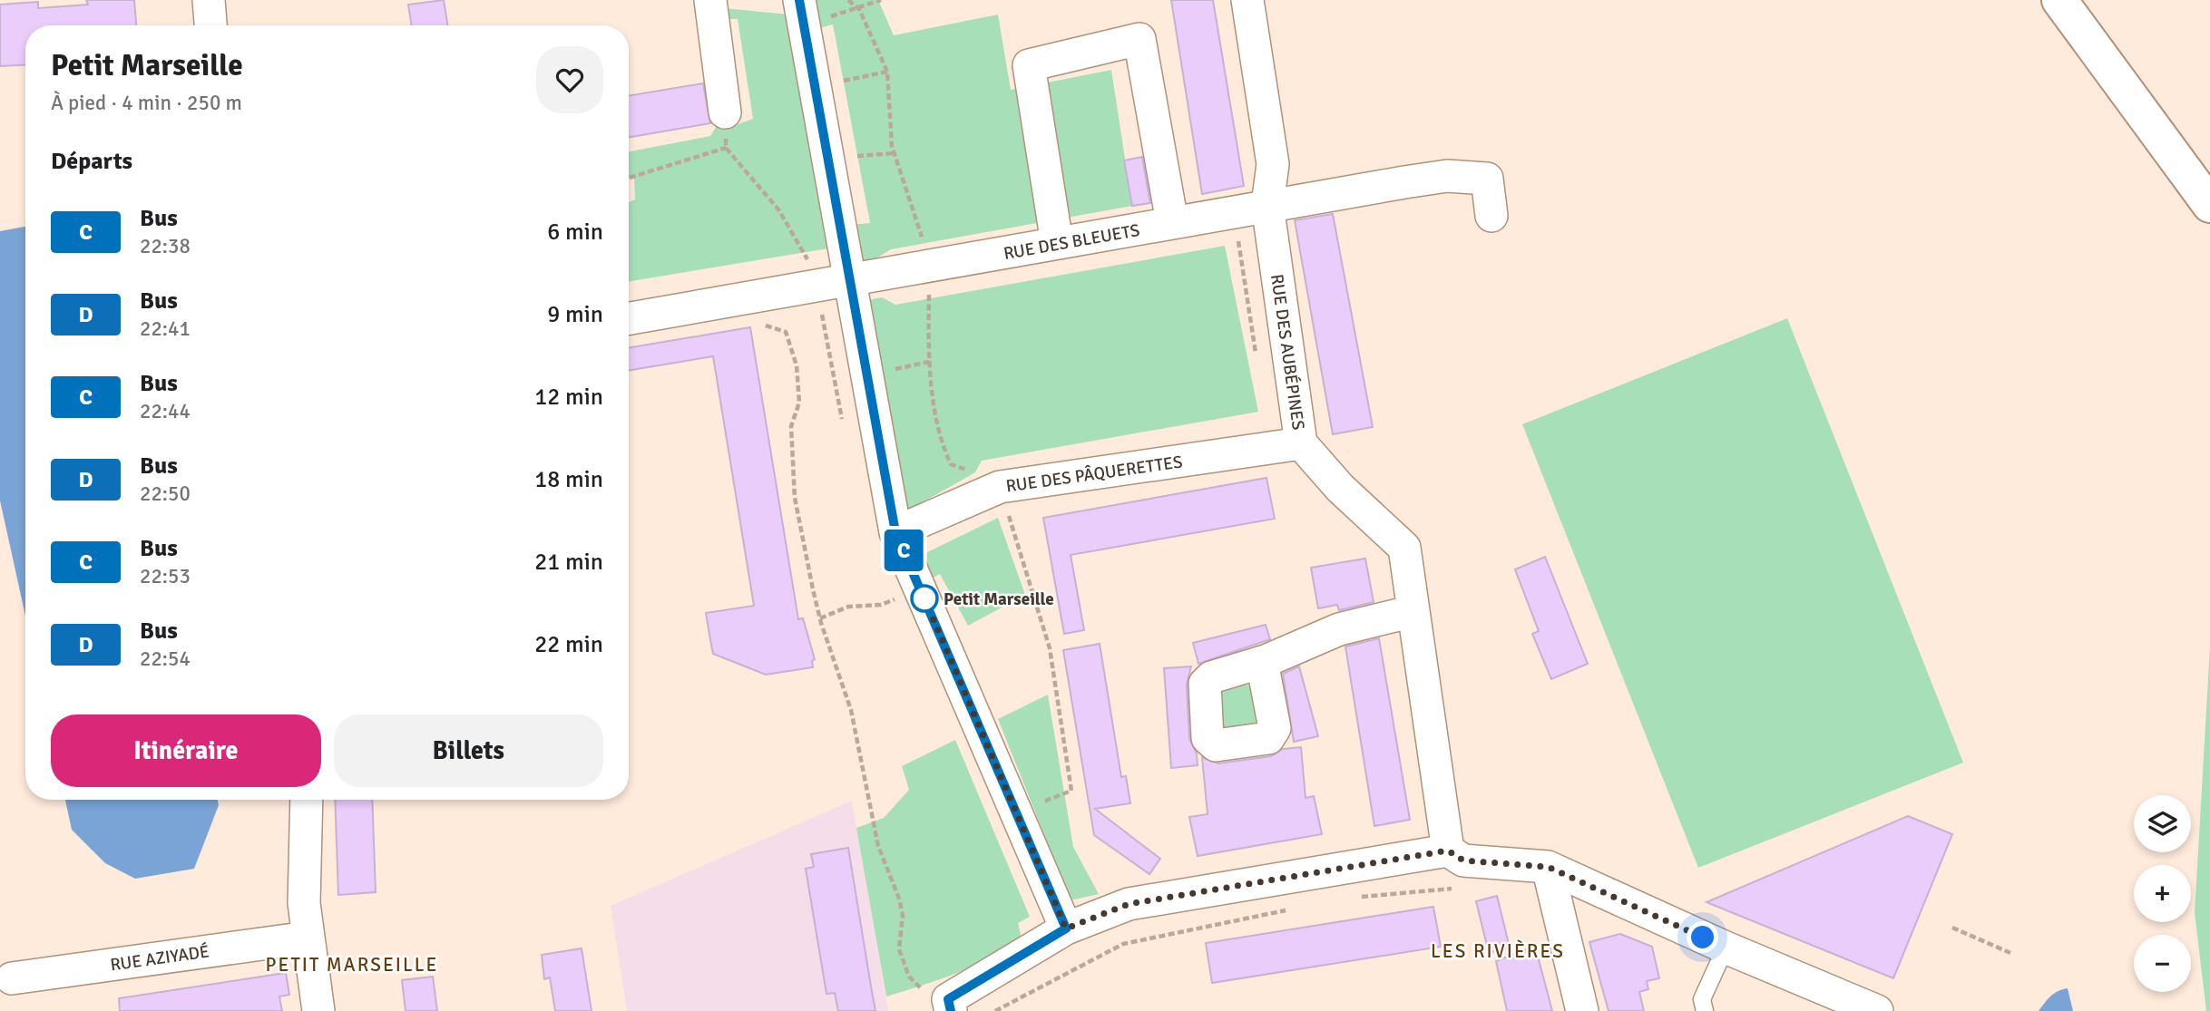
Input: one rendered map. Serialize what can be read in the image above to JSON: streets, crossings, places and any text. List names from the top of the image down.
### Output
{
  "streets": {
    "street": [
      "RUE DES BLEUETS",
      "RUE DES AUBÉPINES",
      "RUE DES PÂQUERETTES",
      "RUE AZIYADÉ"
    ]
  },
  "crossings": [
    ["RUE DES BLEUETS", "RUE DES AUBÉPINES"],
    ["RUE DES AUBÉPINES", "RUE DES PÂQUERETTES"]
  ],
  "districts": ["LES RIVIÈRES", "PETIT MARSEILLE"],
  "places": ["Petit Marseille"],
  "lines": ["bus line C"],
  "page": {
    "on_map": "C",
    "heading": [
      ["Petit Marseille", "À pied · 4 min · 250 m"],
      "Départs"
    ],
    "list": [
      {
        "mark": "C",
        "name": "Bus",
        "note": "22:38",
        "value": "6 min"
      },
      {
        "mark": "D",
        "name": "Bus",
        "note": "22:41",
        "value": "9 min"
      },
      {
        "mark": "C",
        "name": "Bus",
        "note": "22:44",
        "value": "12 min"
      },
      {
        "mark": "D",
        "name": "Bus",
        "note": "22:50",
        "value": "18 min"
      },
      {
        "mark": "C",
        "name": "Bus",
        "note": "22:53",
        "value": "21 min"
      },
      {
        "mark": "D",
        "name": "Bus",
        "note": "22:54",
        "value": "22 min"
      }
    ],
    "buttons": ["Itinéraire", "Billets"],
    "map_buttons": ["+", "−"]
  }
}
